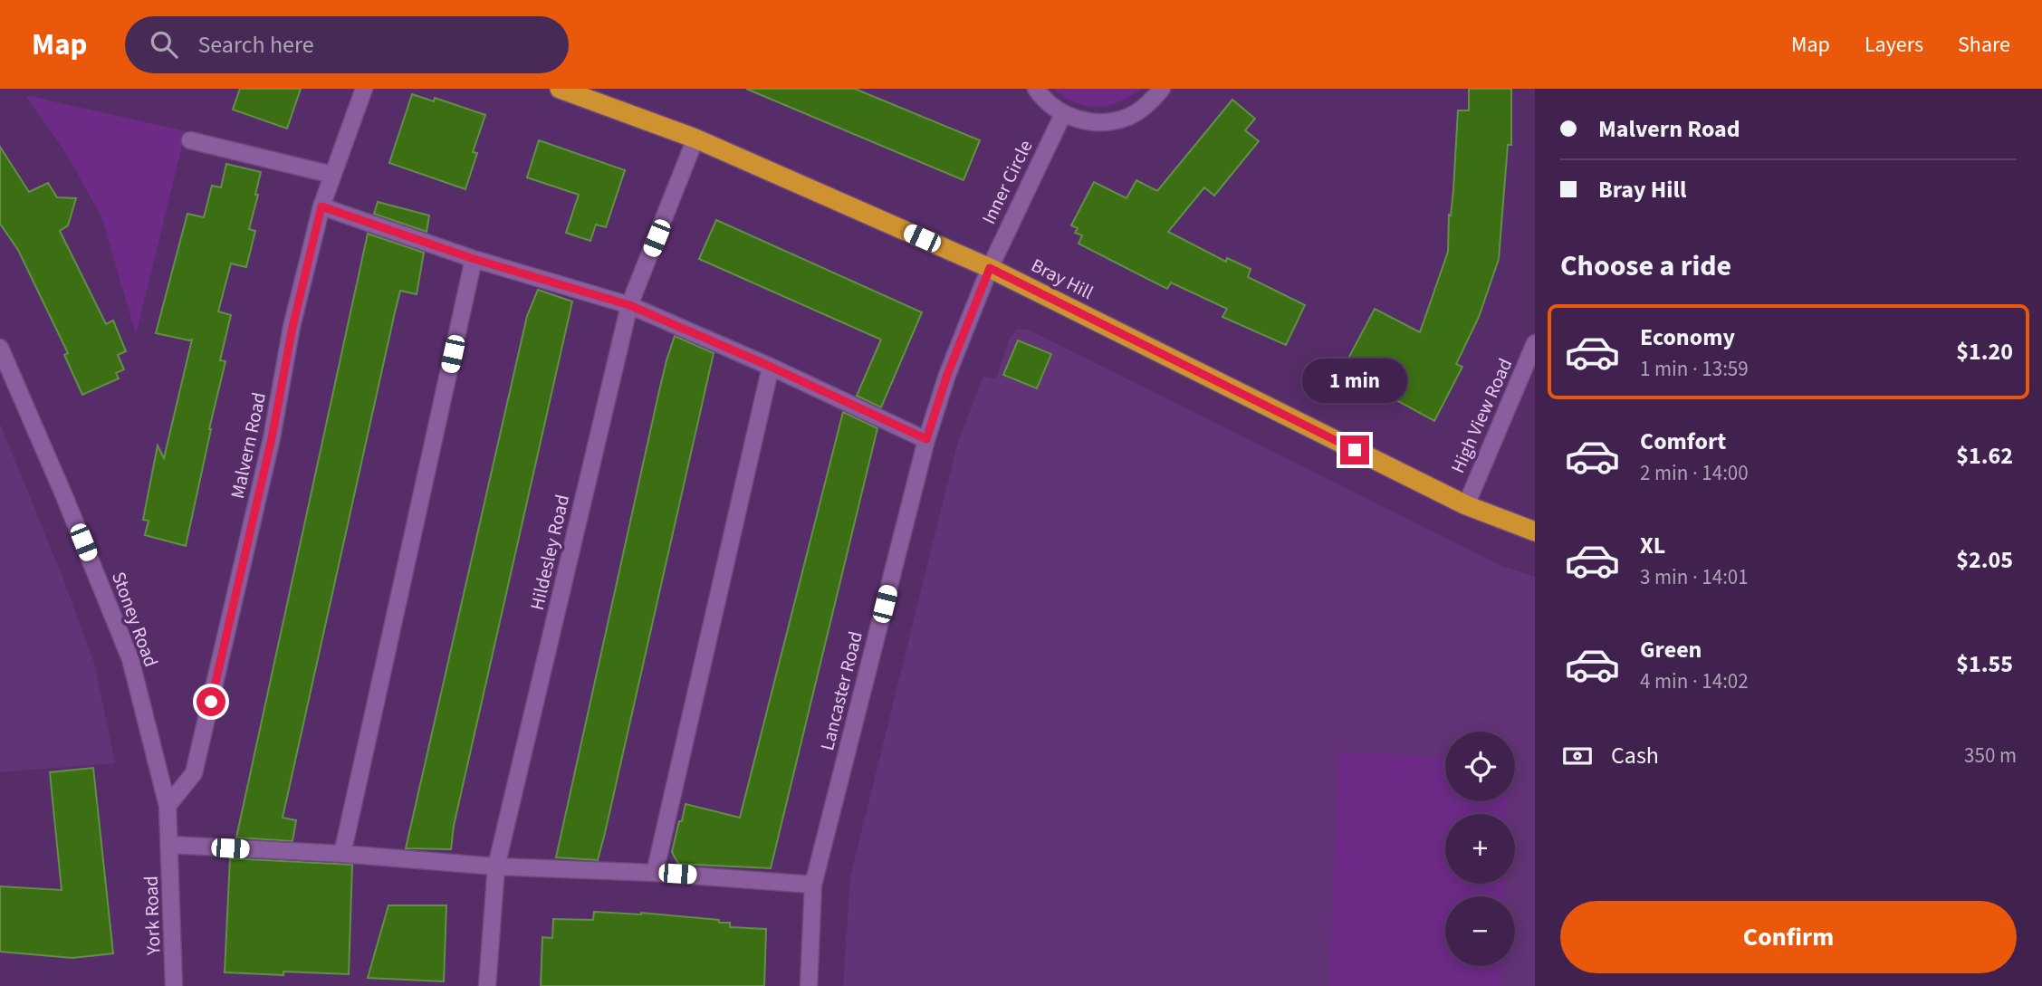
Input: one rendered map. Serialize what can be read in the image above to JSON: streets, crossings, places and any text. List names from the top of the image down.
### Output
{
  "streets": {
    "highway": ["Bray Hill"],
    "street": [
      "Inner Circle",
      "High View Road",
      "Malvern Road",
      "Hildesley Road",
      "Stoney Road",
      "Lancaster Road",
      "York Road"
    ]
  },
  "crossings": [
    ["Inner Circle", "Bray Hill"],
    ["Inner Circle", "Lancaster Road"],
    ["Bray Hill", "High View Road"],
    ["Bray Hill", "Hildesley Road"],
    ["Bray Hill", "Lancaster Road"],
    ["Malvern Road", "Stoney Road"],
    ["Stoney Road", "York Road"]
  ],
  "page": {
    "header": "Map",
    "search": "Search here",
    "nav": ["Map", "Layers", "Share"],
    "banner": ["Malvern Road", "Bray Hill"],
    "heading": "Choose a ride",
    "list": [
      {
        "name": "Economy",
        "note": "1 min · 13:59",
        "value": "$1.20"
      },
      {
        "name": "Comfort",
        "note": "2 min · 14:00",
        "value": "$1.62"
      },
      {
        "name": "XL",
        "note": "3 min · 14:01",
        "value": "$2.05"
      },
      {
        "name": "Green",
        "note": "4 min · 14:02",
        "value": "$1.55"
      }
    ],
    "bubble": "1 min",
    "pay": ["Cash", "350 m"],
    "map_buttons": ["+", "−"],
    "buttons": "Confirm"
  }
}
